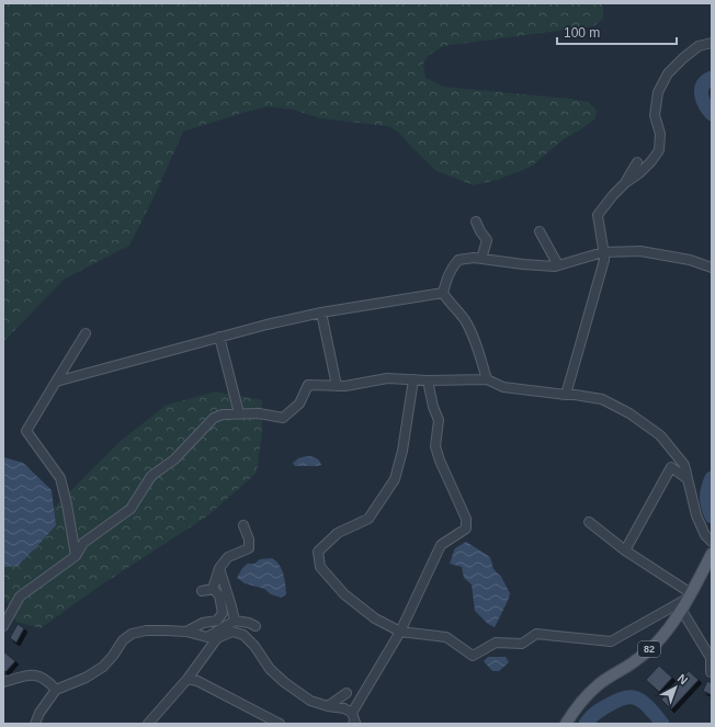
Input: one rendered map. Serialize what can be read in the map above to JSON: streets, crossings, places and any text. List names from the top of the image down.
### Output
{
  "streets": {
    "main road": ["82"]
  },
  "scale_bar": "100 m",
  "north": "top right"
}
